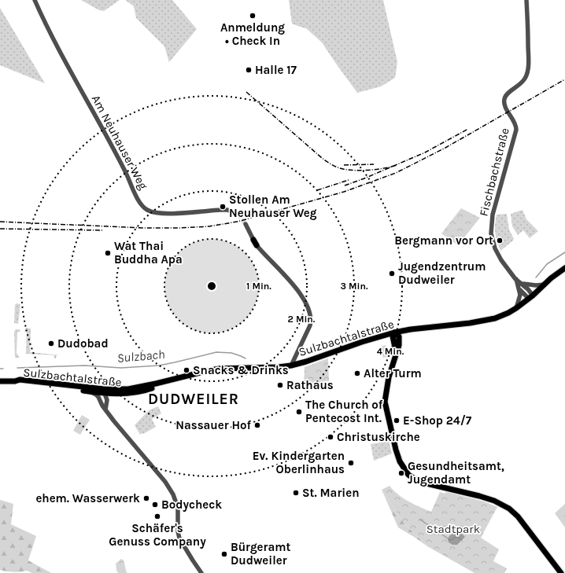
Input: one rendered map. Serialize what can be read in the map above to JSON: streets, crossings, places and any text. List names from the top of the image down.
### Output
{
  "streets": {
    "main road": ["Sulzbachtalstraße"],
    "street": ["Am Neuhauser Weg", "Fischbachstraße"]
  },
  "crossings": [
    ["Fischbachstraße", "Sulzbachtalstraße"]
  ],
  "districts": ["DUDWEILER"],
  "water": ["Sulzbach"],
  "parks": ["Stadtpark"],
  "places": [
    "Anmeldung • Check In",
    "Halle 17",
    "Stollen Am Neuhauser Weg",
    "Bergmann vor Ort",
    "Wat Thai Buddha Apa",
    "Jugendzentrum Dudweiler",
    "Dudobad",
    "Snacks & Drinks",
    "Alter Turm",
    "Rathaus",
    "The Church of Pentecost Int.",
    "E-Shop 24/7",
    "Nassauer Hof",
    "Christuskirche",
    "Ev. Kindergarten Oberlinhaus",
    "Gesundheitsamt, Jugendamt",
    "St. Marien",
    "ehem. Wasserwerk",
    "Bodycheck",
    "Schäfer's Genuss Company",
    "Bürgeramt Dudweiler"
  ],
  "rings": [
    "1 Min.",
    "3 Min.",
    "2 Min.",
    "4 Min."
  ]
}
